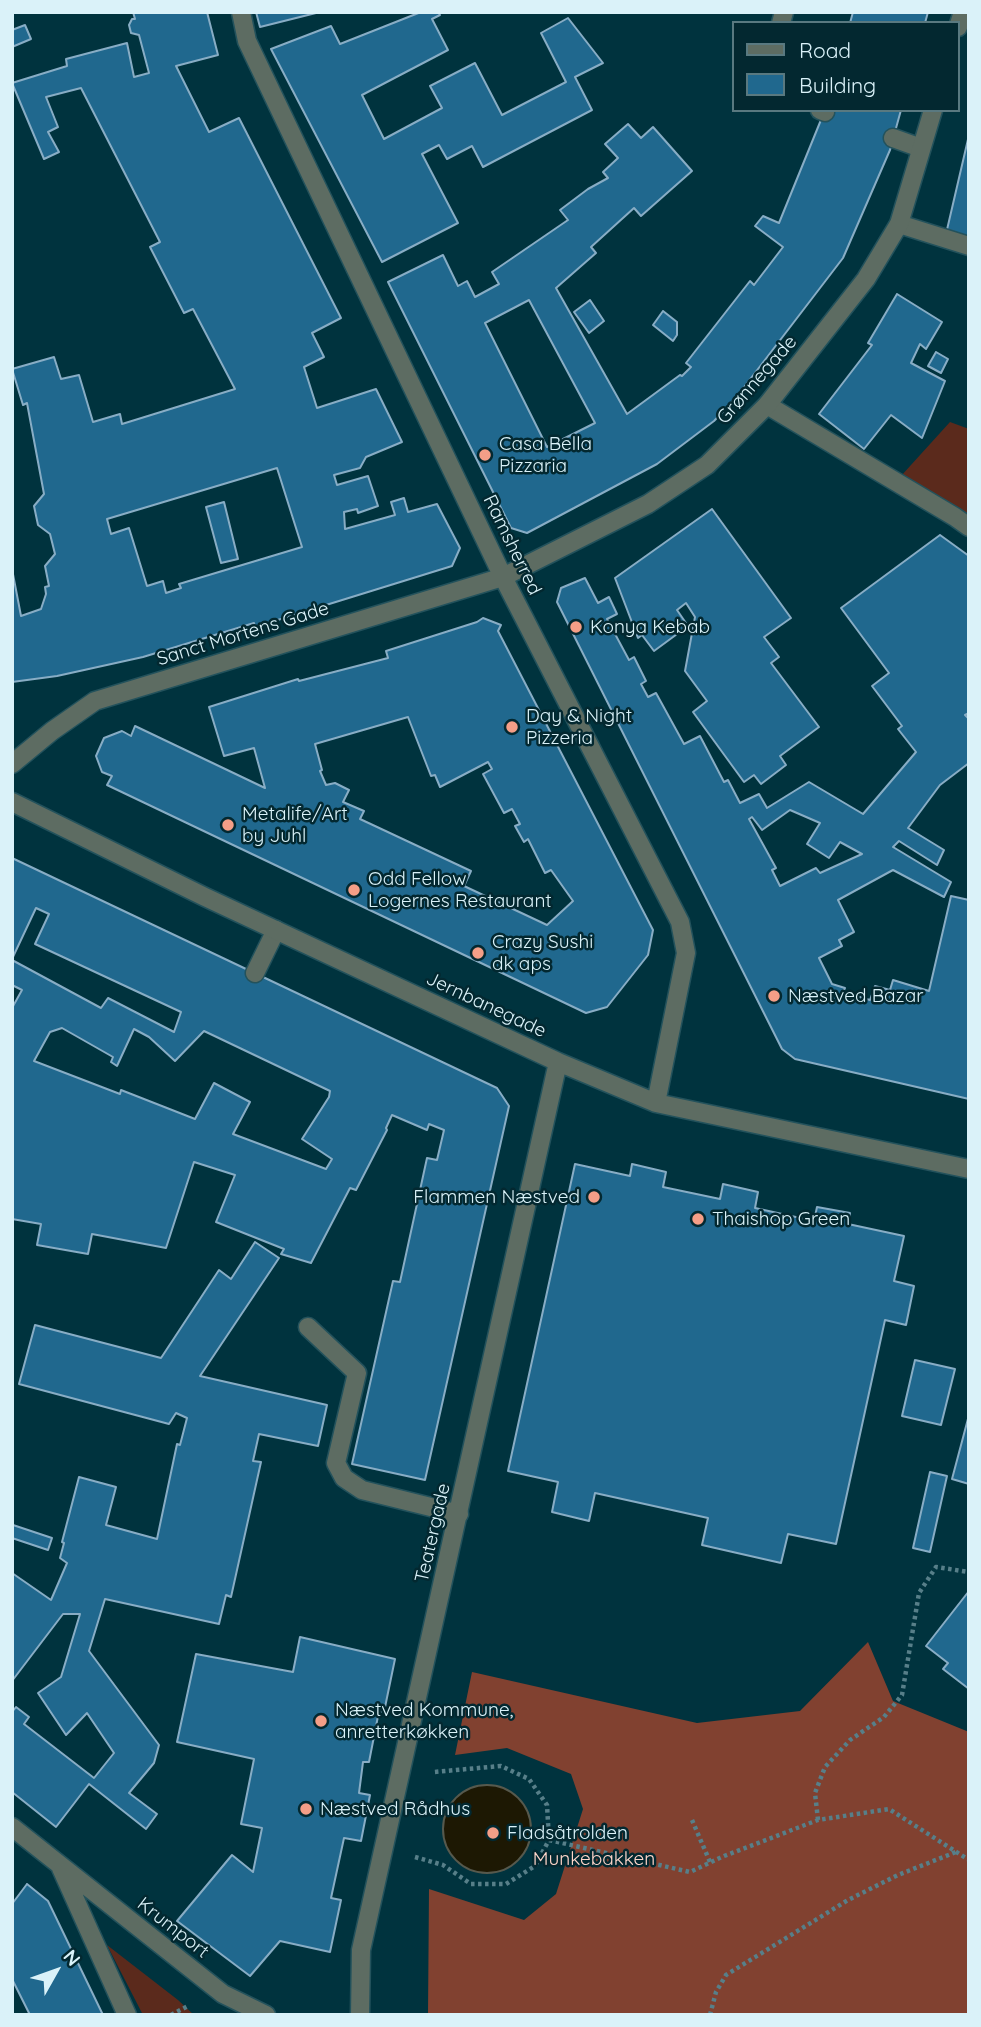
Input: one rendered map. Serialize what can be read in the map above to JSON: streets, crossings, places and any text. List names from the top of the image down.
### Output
{
  "streets": {
    "street": [
      "Grønnegade",
      "Ramsherred",
      "Sanct Mortens Gade",
      "Jernbanegade",
      "Teatergade",
      "Krumport"
    ]
  },
  "crossings": [
    ["Grønnegade", "Ramsherred"],
    ["Grønnegade", "Sanct Mortens Gade"],
    ["Ramsherred", "Sanct Mortens Gade"],
    ["Ramsherred", "Jernbanegade"],
    ["Jernbanegade", "Teatergade"]
  ],
  "parks": ["Munkebakken"],
  "places": [
    "Casa Bella Pizzaria",
    "Konya Kebab",
    "Day & Night Pizzeria",
    "Metalife/Art by Juhl",
    "Odd Fellow Logernes Restaurant",
    "Crazy Sushi dk aps",
    "Næstved Bazar",
    "Flammen Næstved",
    "Thaishop Green",
    "Næstved Kommune, anretterkøkken",
    "Næstved Rådhus",
    "Fladsåtrolden"
  ],
  "legend": ["Road", "Building"],
  "north": "top right"
}
